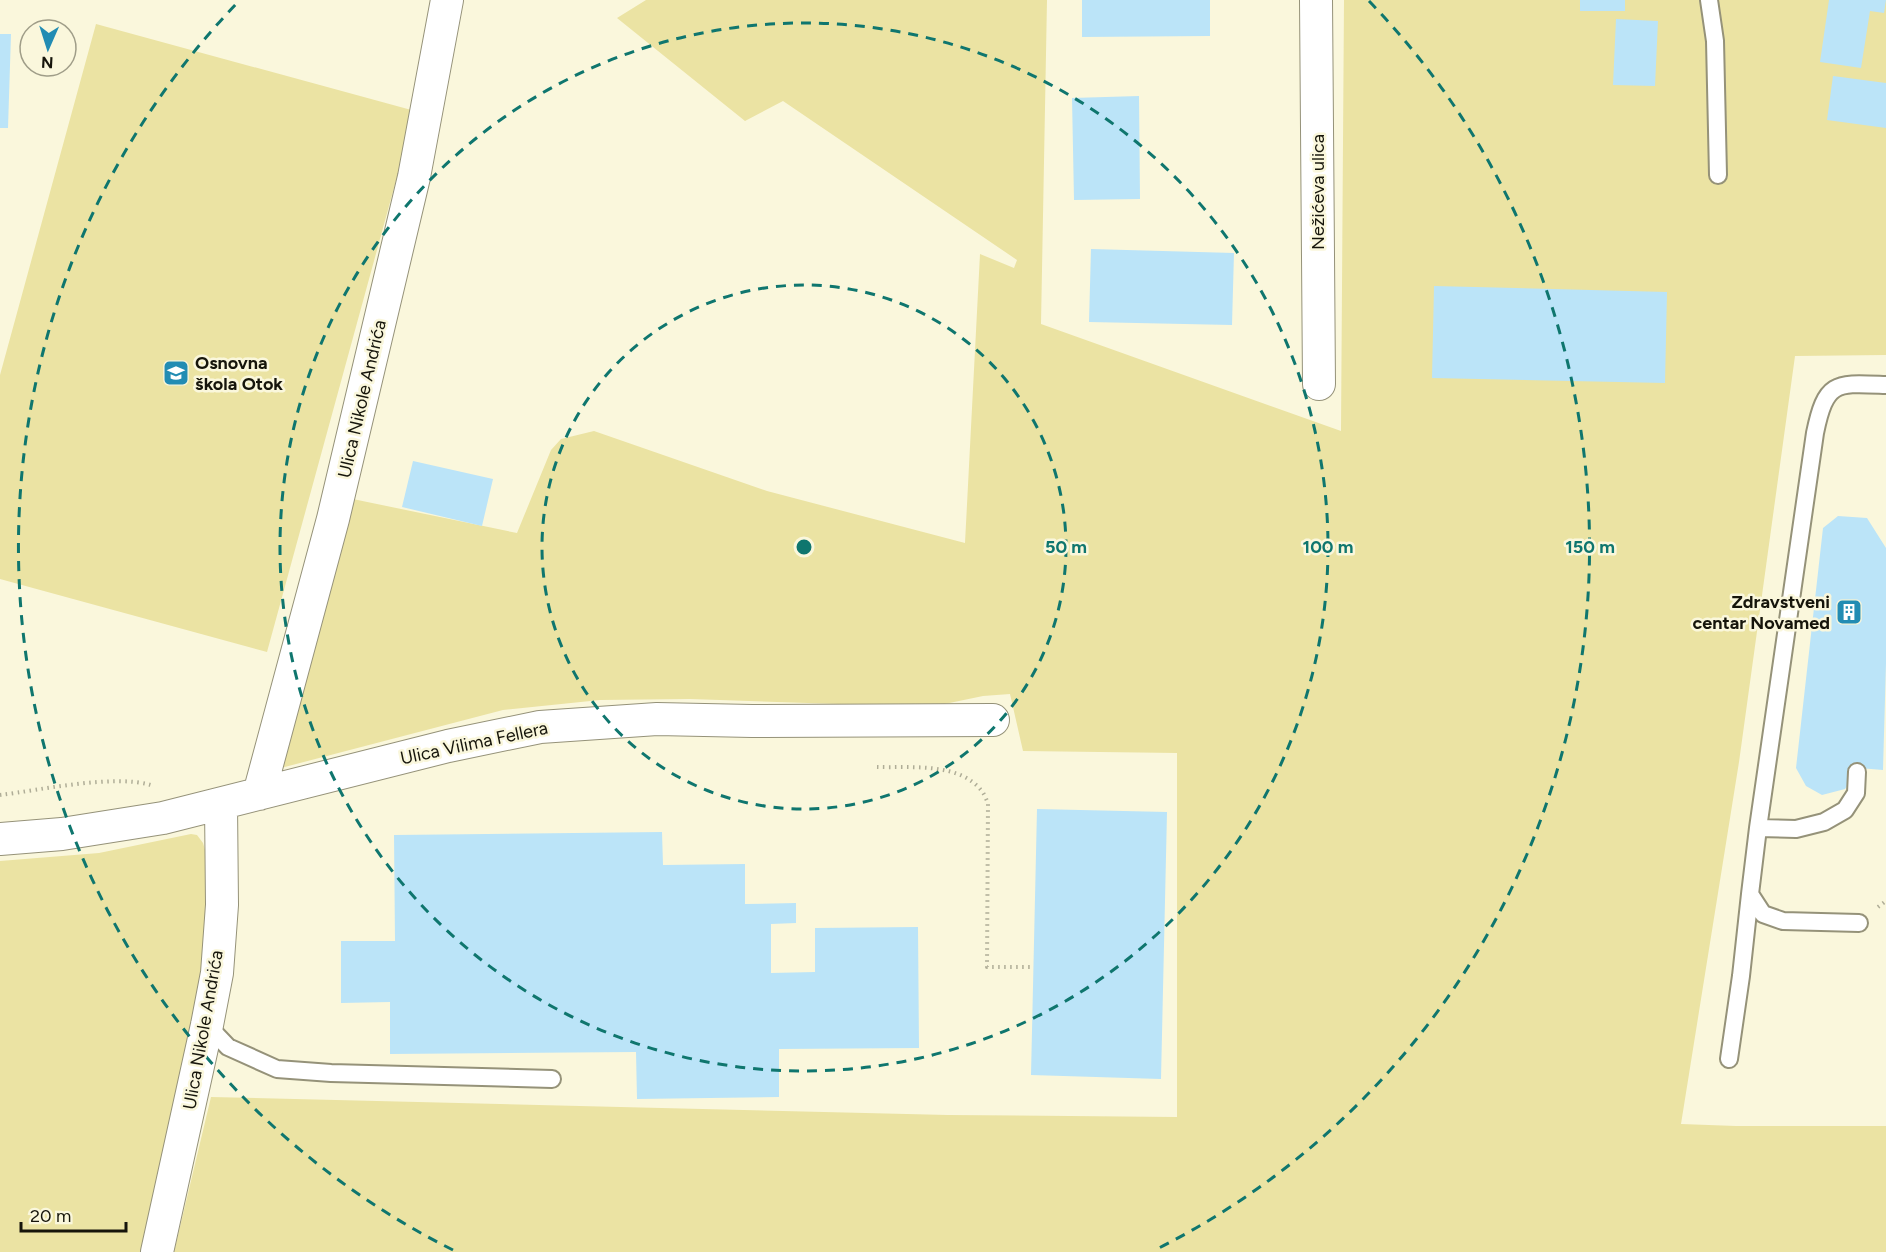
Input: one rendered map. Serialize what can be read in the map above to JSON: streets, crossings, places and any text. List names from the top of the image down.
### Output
{
  "streets": {
    "street": ["Nežićeva ulica", "Ulica Nikole Andrića", "Ulica Vilima Fellera"]
  },
  "crossings": [
    ["Ulica Nikole Andrića", "Ulica Vilima Fellera"]
  ],
  "places": {
    "school or university": ["Osnovna škola Otok"],
    "building": ["Zdravstveni centar Novamed"]
  },
  "scale_bar": "20 m",
  "north": "bottom",
  "rings": ["50 m", "100 m", "150 m"]
}
